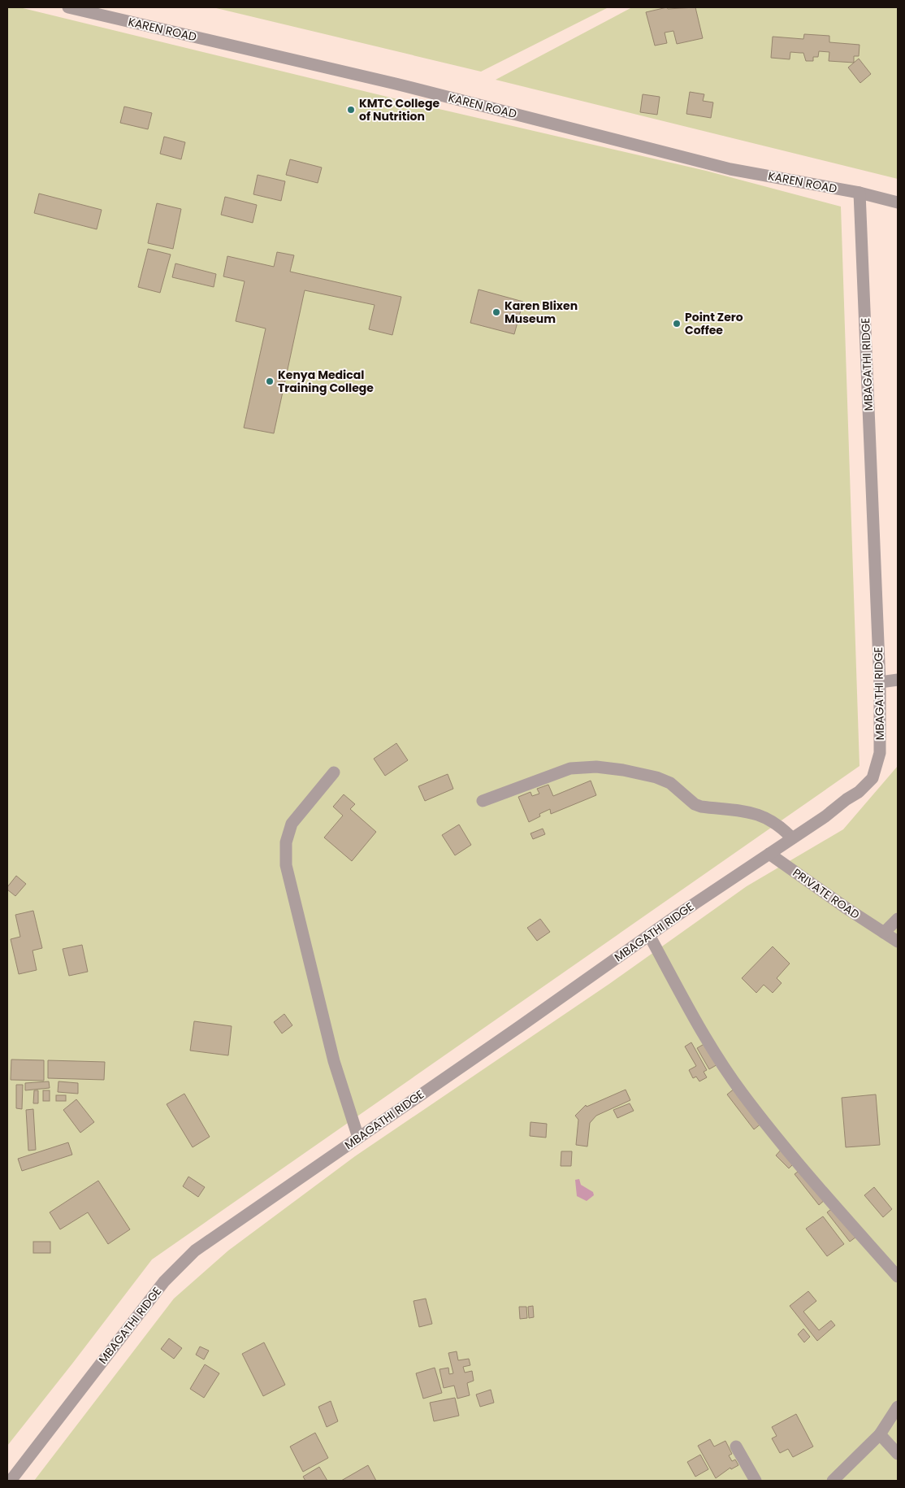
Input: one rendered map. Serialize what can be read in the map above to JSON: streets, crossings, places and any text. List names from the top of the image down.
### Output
{
  "streets": {
    "street": ["KAREN ROAD", "MBAGATHI RIDGE", "PRIVATE ROAD"]
  },
  "crossings": [
    ["KAREN ROAD", "MBAGATHI RIDGE"],
    ["MBAGATHI RIDGE", "PRIVATE ROAD"]
  ],
  "places": [
    "KMTC College of Nutrition",
    "Karen Blixen Museum",
    "Point Zero Coffee",
    "Kenya Medical Training College"
  ]
}
